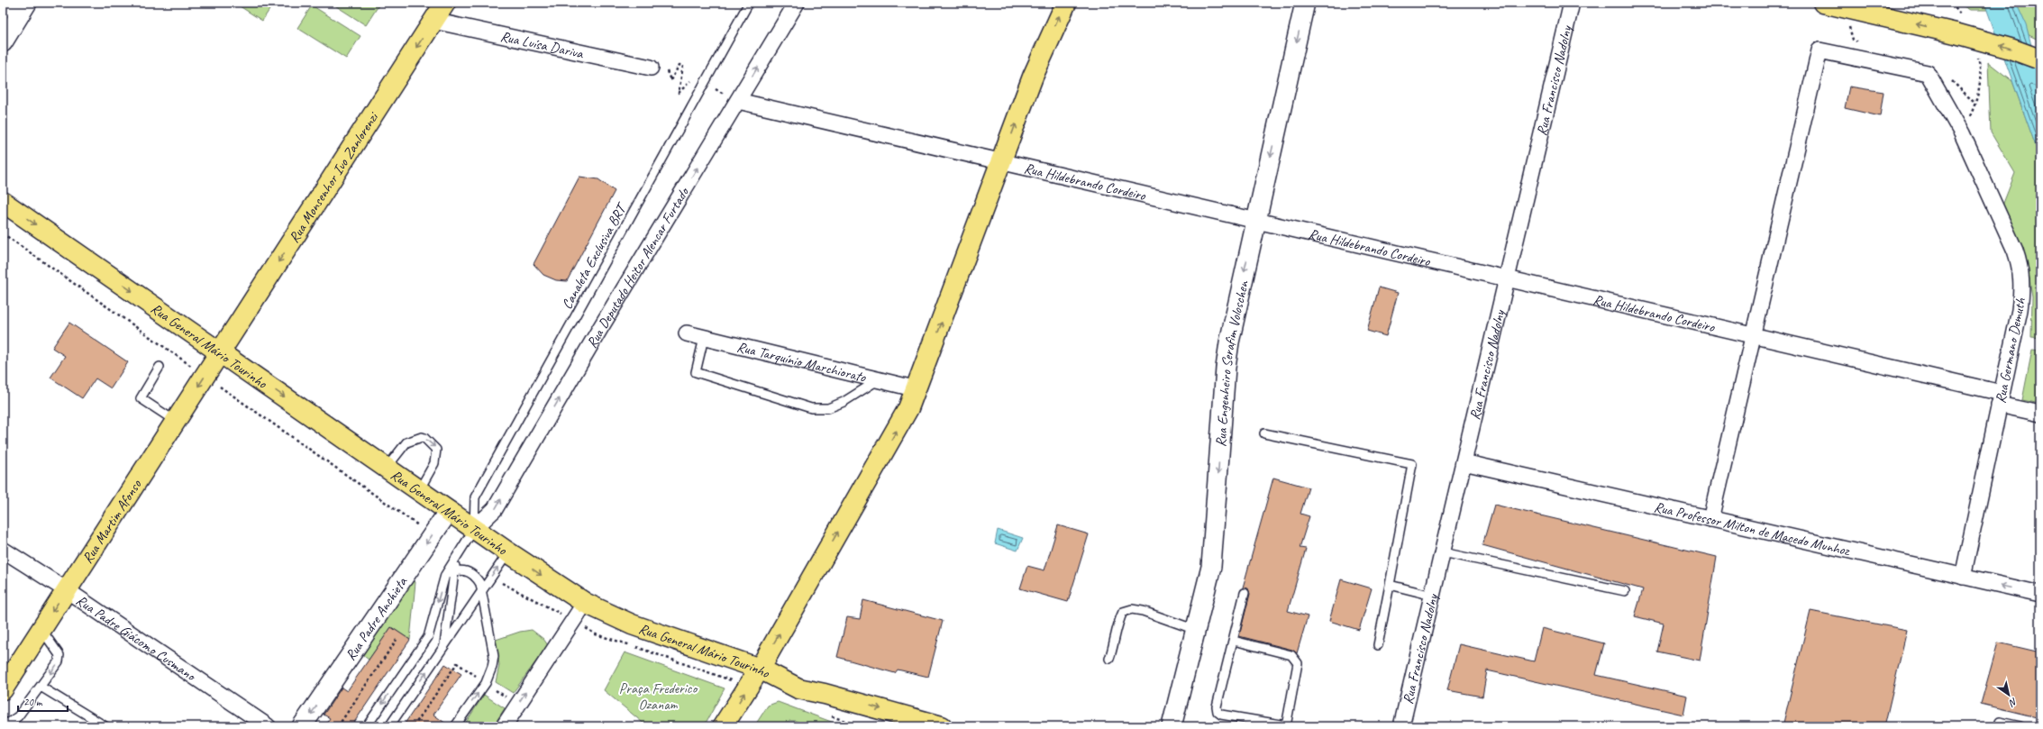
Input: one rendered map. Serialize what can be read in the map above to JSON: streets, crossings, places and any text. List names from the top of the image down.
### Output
{
  "streets": {
    "main road": ["Rua Monsenhor Ivo Zanlorenzi", "Rua General Mário Tourinho", "Rua Martim Afonso"],
    "street": [
      "Rua Luísa Dariva",
      "Rua Francisco Nadolny",
      "Rua Hildebrando Cordeiro",
      "Rua Deputado Heitor Alencar Furtado",
      "Rua Germano Demuth",
      "Rua Tarquínio Marchiorato",
      "Rua Engenheiro Serafim Voloschen",
      "Rua Professor Milton de Macedo Munhoz",
      "Rua Padre Anchieta",
      "Rua Padre Giácomo Cusmano"
    ],
    "lane": ["Canaleta Exclusiva BRT"]
  },
  "crossings": [
    ["Rua Luísa Dariva", "Rua Monsenhor Ivo Zanlorenzi"],
    ["Rua Francisco Nadolny", "Rua Hildebrando Cordeiro"],
    ["Rua Francisco Nadolny", "Rua Professor Milton de Macedo Munhoz"],
    ["Rua Monsenhor Ivo Zanlorenzi", "Rua General Mário Tourinho"],
    ["Rua Monsenhor Ivo Zanlorenzi", "Rua Martim Afonso"],
    ["Rua Hildebrando Cordeiro", "Rua Deputado Heitor Alencar Furtado"],
    ["Rua Hildebrando Cordeiro", "Rua Germano Demuth"],
    ["Rua Hildebrando Cordeiro", "Rua Engenheiro Serafim Voloschen"],
    ["Canaleta Exclusiva BRT", "Rua Deputado Heitor Alencar Furtado"],
    ["Canaleta Exclusiva BRT", "Rua General Mário Tourinho"],
    ["Rua Deputado Heitor Alencar Furtado", "Rua General Mário Tourinho"],
    ["Rua General Mário Tourinho", "Rua Martim Afonso"],
    ["Rua General Mário Tourinho", "Rua Padre Anchieta"],
    ["Rua Germano Demuth", "Rua Professor Milton de Macedo Munhoz"],
    ["Rua Martim Afonso", "Rua Padre Giácomo Cusmano"]
  ],
  "one_way": [
    "Rua Monsenhor Ivo Zanlorenzi",
    "Rua Deputado Heitor Alencar Furtado",
    "Rua General Mário Tourinho",
    "Rua Engenheiro Serafim Voloschen"
  ],
  "parks": ["Praça Frederico Ozanam"],
  "scale_bar": "20 m",
  "north": "bottom right"
}
